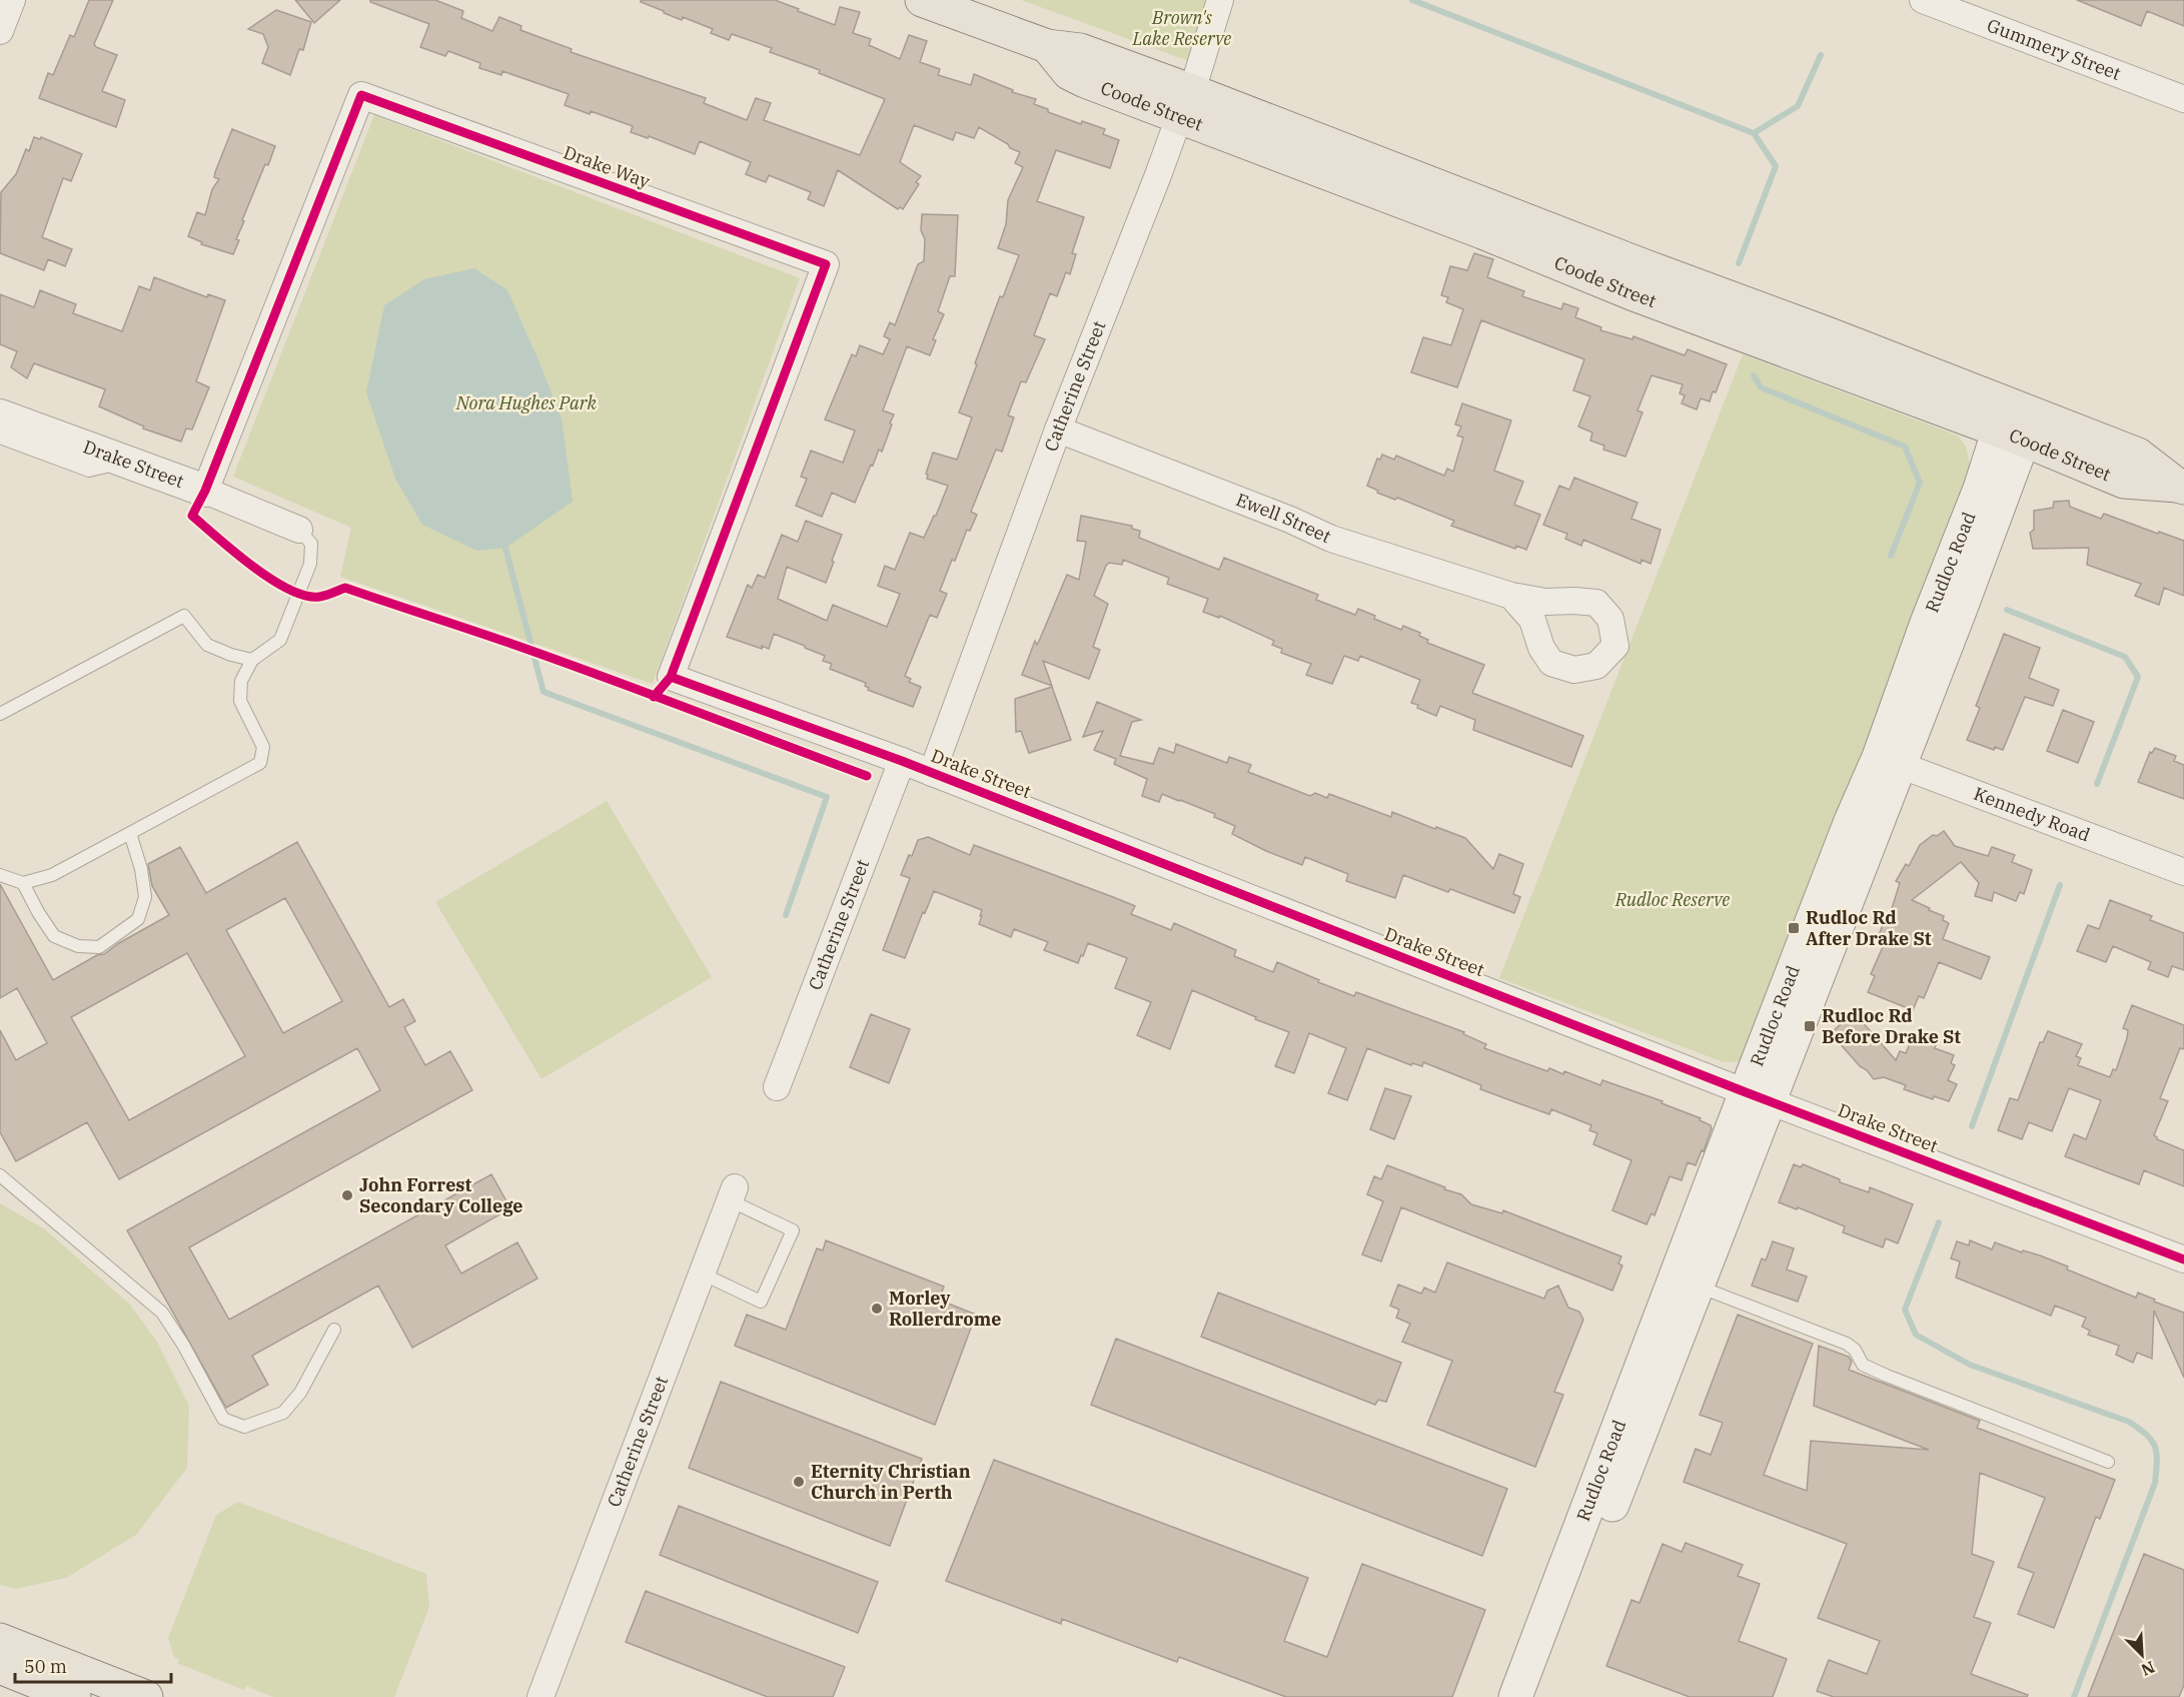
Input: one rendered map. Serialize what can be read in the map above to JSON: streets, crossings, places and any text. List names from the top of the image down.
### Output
{
  "streets": {
    "main road": ["Coode Street", "Rudloc Road"],
    "street": [
      "Gummery Street",
      "Drake Way",
      "Catherine Street",
      "Drake Street",
      "Ewell Street",
      "Kennedy Road"
    ]
  },
  "crossings": [
    ["Coode Street", "Catherine Street"],
    ["Coode Street", "Rudloc Road"],
    ["Drake Way", "Drake Street"],
    ["Catherine Street", "Drake Street"],
    ["Catherine Street", "Ewell Street"],
    ["Drake Street", "Rudloc Road"],
    ["Rudloc Road", "Kennedy Road"]
  ],
  "parks": ["Brown's Lake Reserve", "Nora Hughes Park", "Rudloc Reserve"],
  "places": {
    "transit": ["Rudloc Rd After Drake St", "Rudloc Rd Before Drake St"],
    "other": ["John Forrest Secondary College", "Morley Rollerdrome", "Eternity Christian Church in Perth"]
  },
  "scale_bar": "50 m",
  "north": "bottom right"
}
